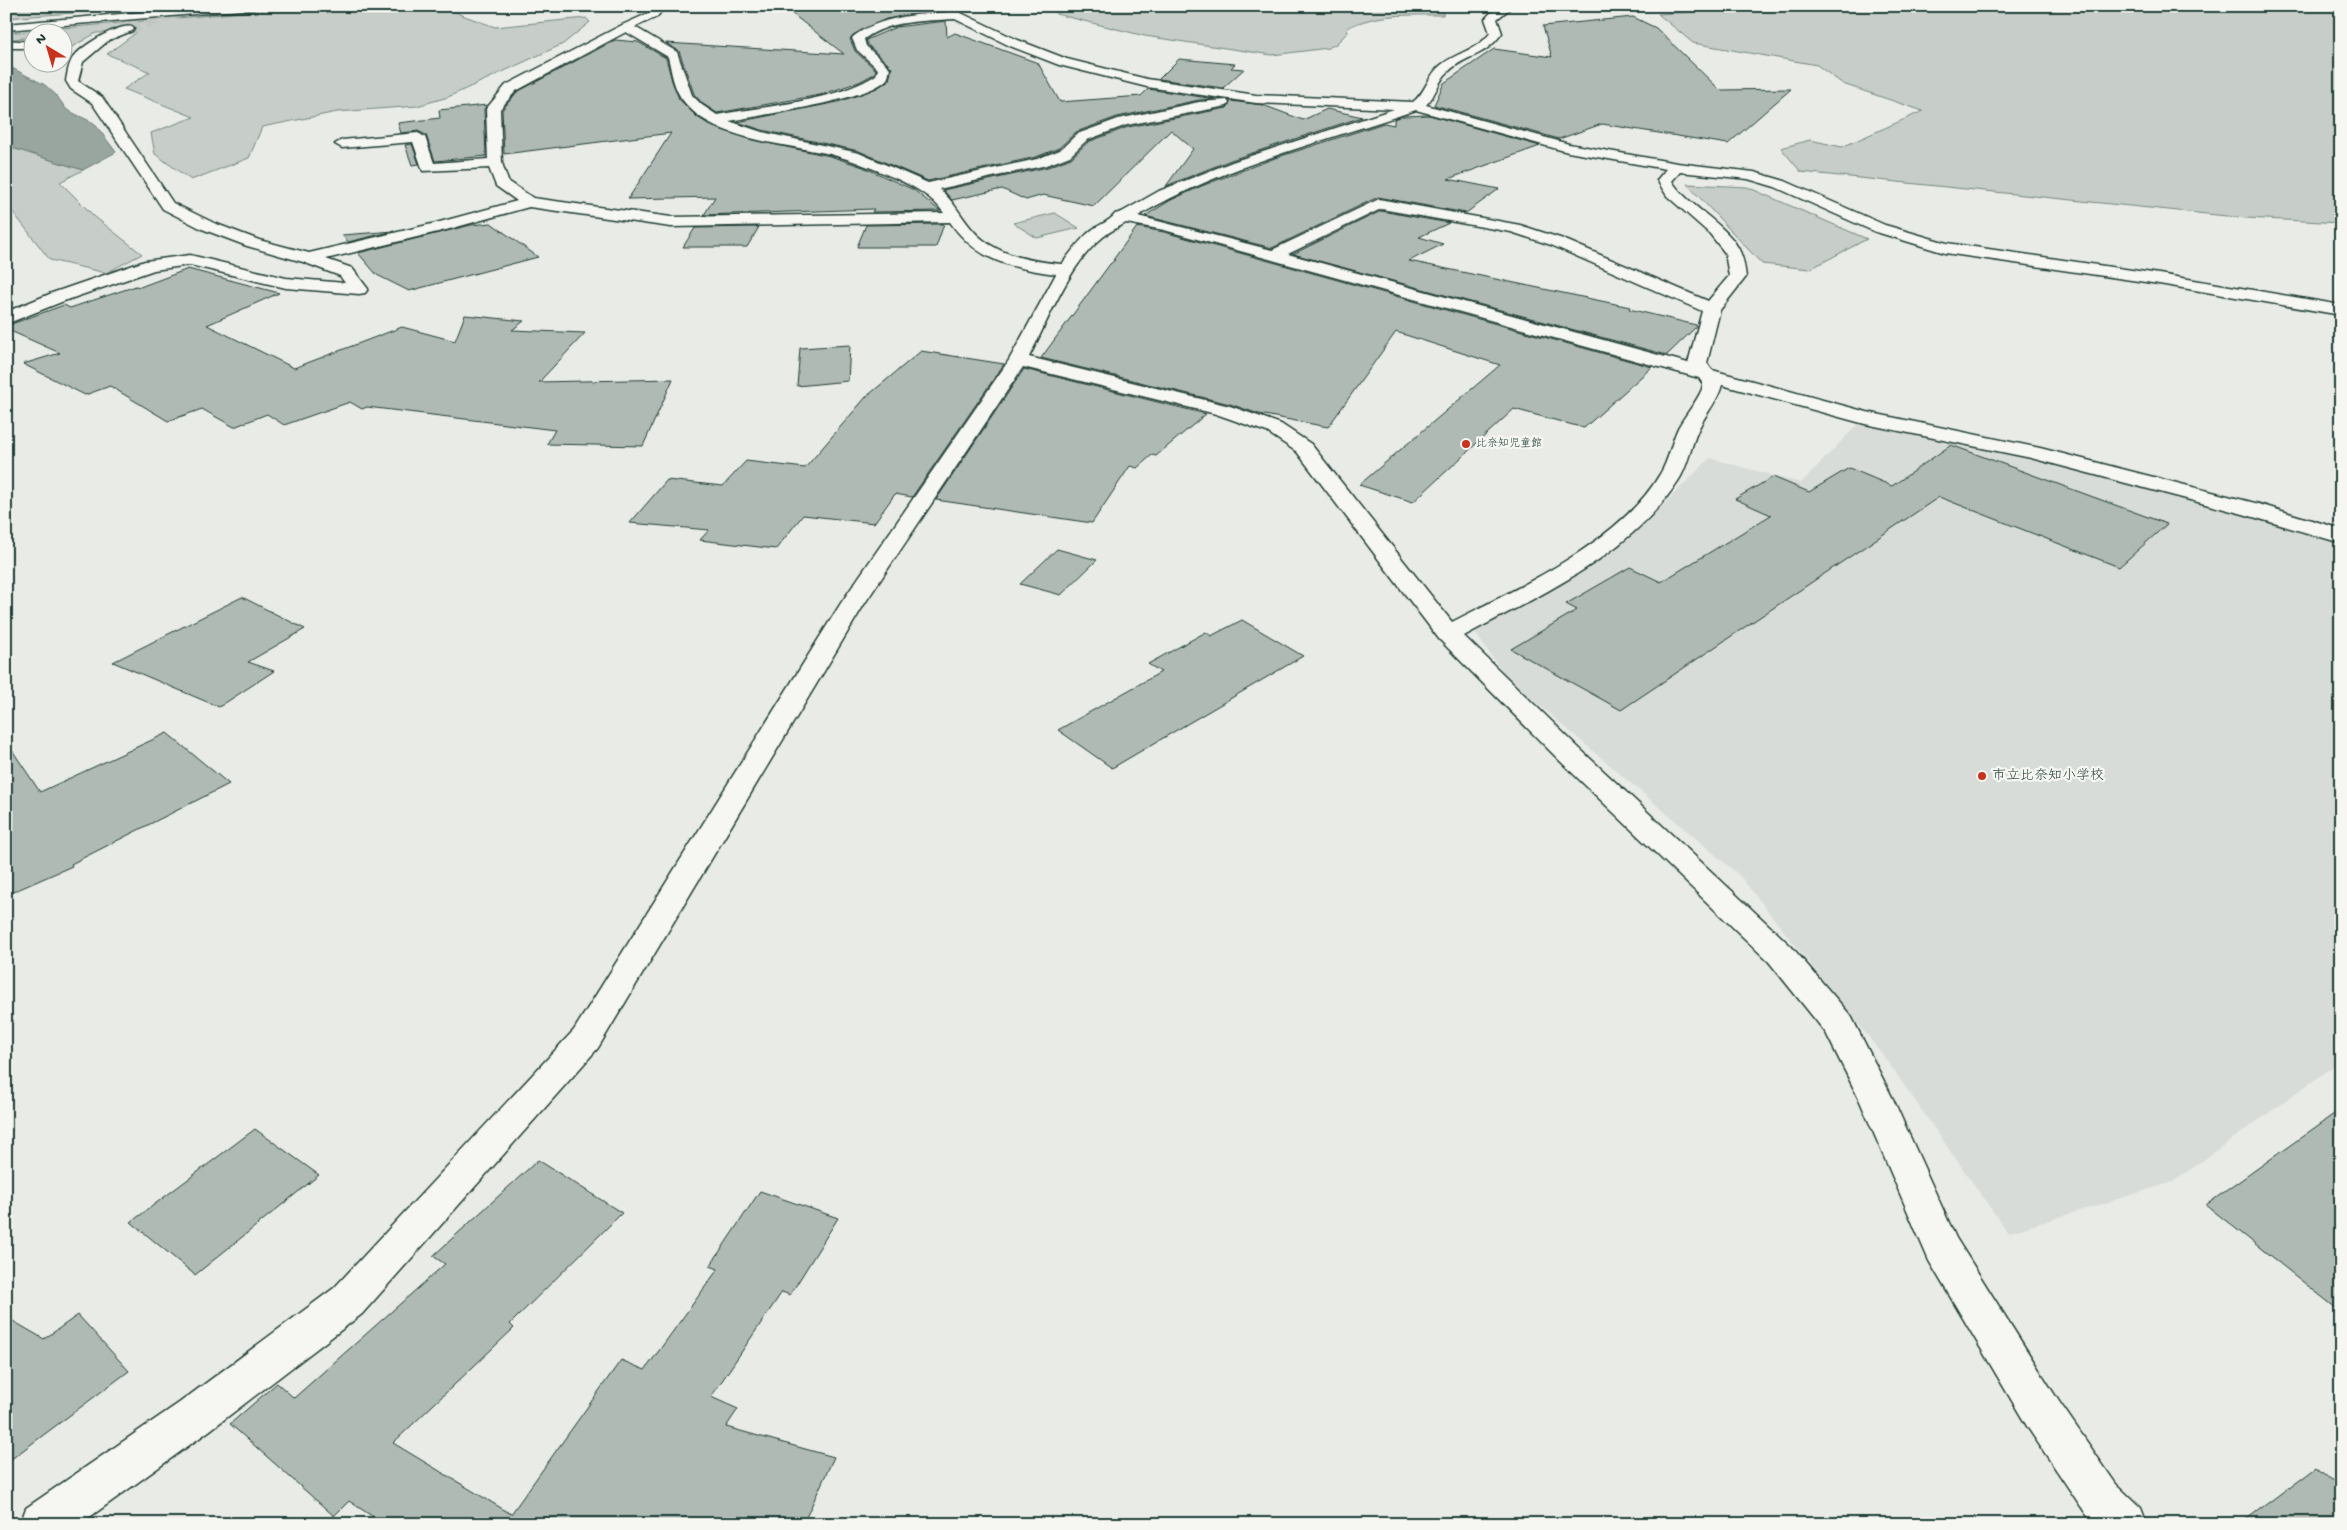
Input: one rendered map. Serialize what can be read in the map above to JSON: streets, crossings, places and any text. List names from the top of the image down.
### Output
{
  "places": ["比奈知児童館", "市立比奈知小学校"],
  "north": "top left"
}
